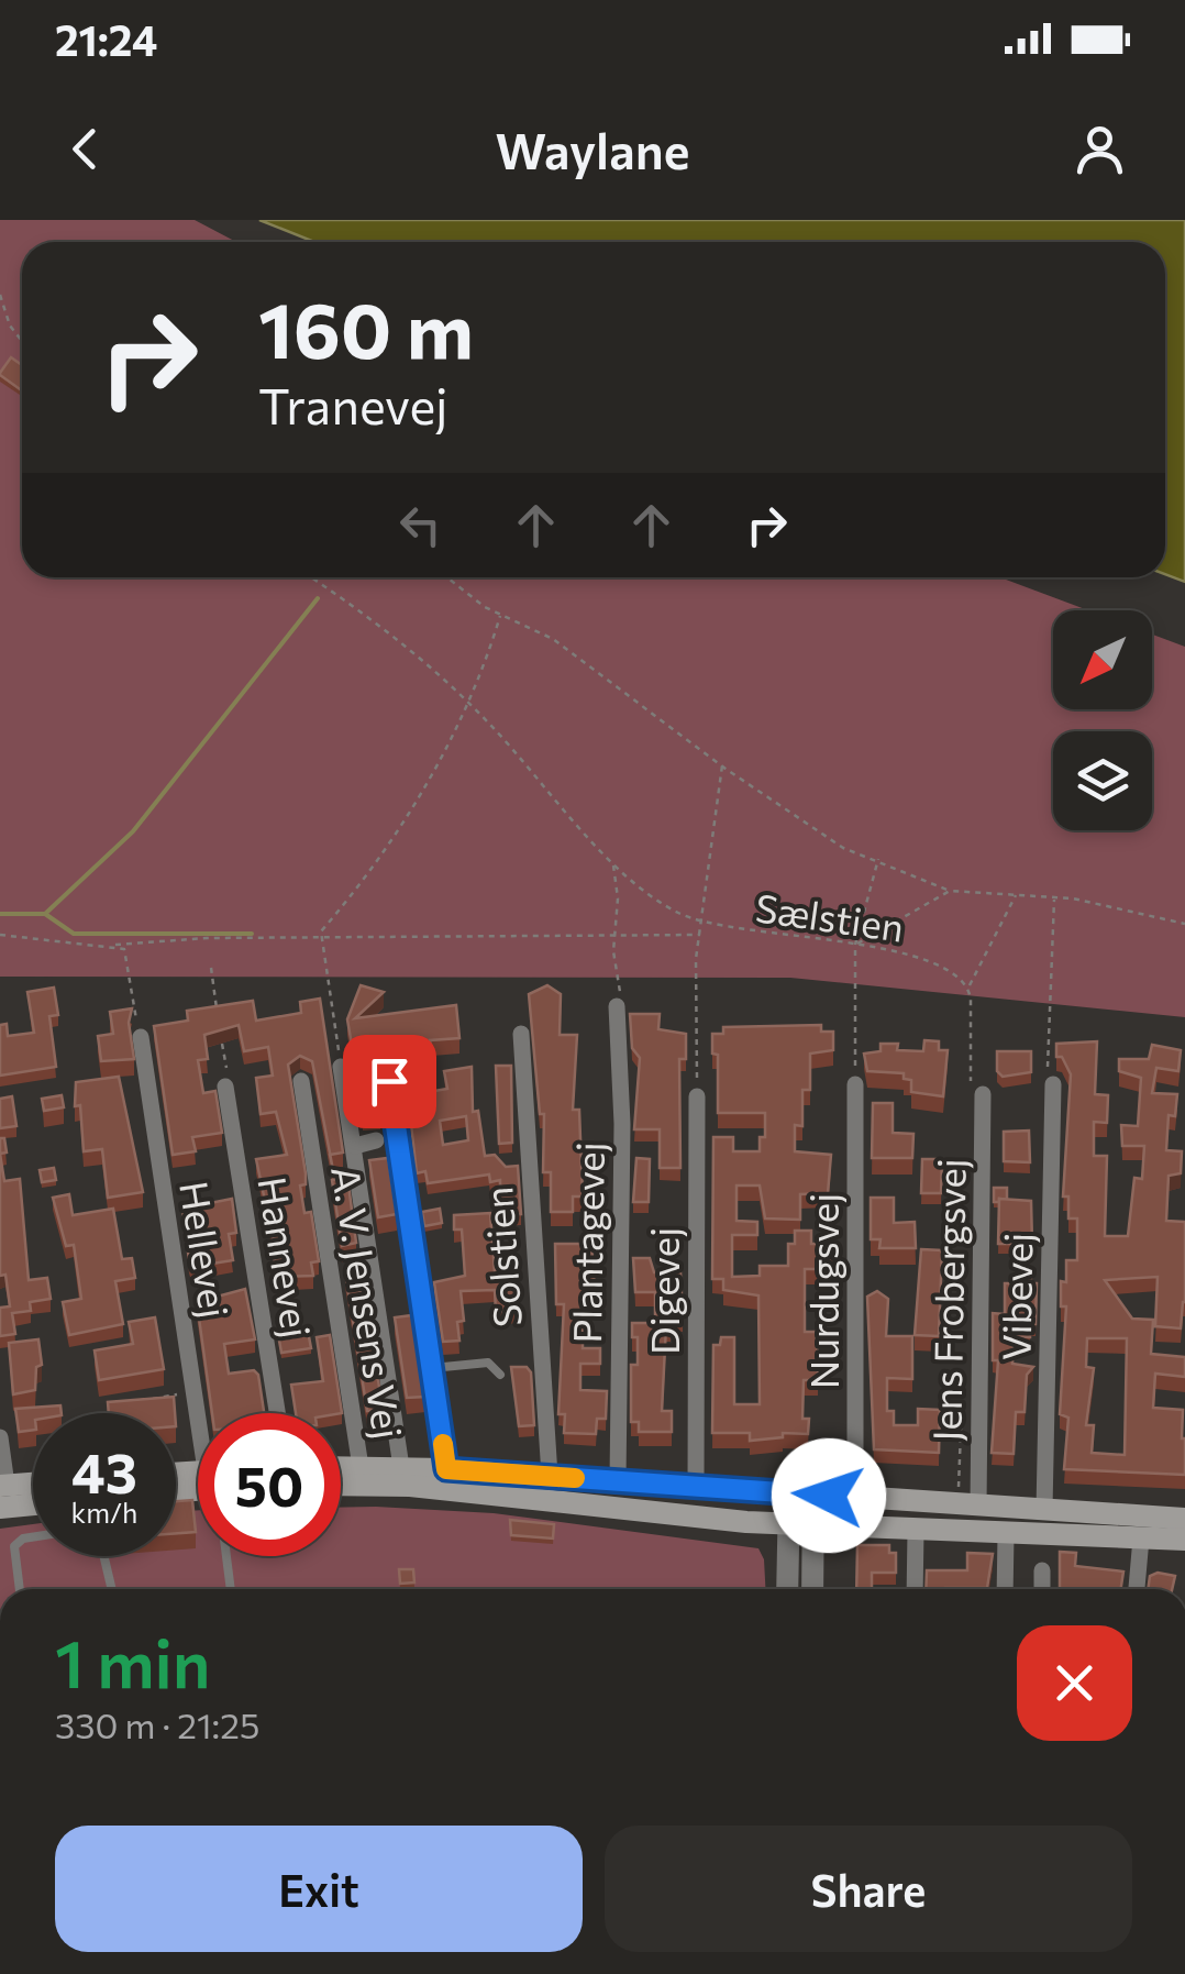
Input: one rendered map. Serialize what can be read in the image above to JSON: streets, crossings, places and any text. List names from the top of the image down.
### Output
{
  "streets": {
    "street": [
      "Plantagevej",
      "Hellevej",
      "Hannevej",
      "Solstien",
      "Digevej",
      "Nurdugsvej",
      "Vibevej",
      "Jens Frobergsvej",
      "A. V. Jensens Vej"
    ],
    "path": ["Sælstien"]
  },
  "north": "bottom left",
  "page": {
    "status": "21:24",
    "header": "Waylane",
    "turn": ["160 m", "Tranevej"],
    "speed": "43 km/h",
    "limit": "50",
    "heading": ["1 min", "330 m · 21:25"],
    "buttons": ["Exit", "Share"]
  }
}
